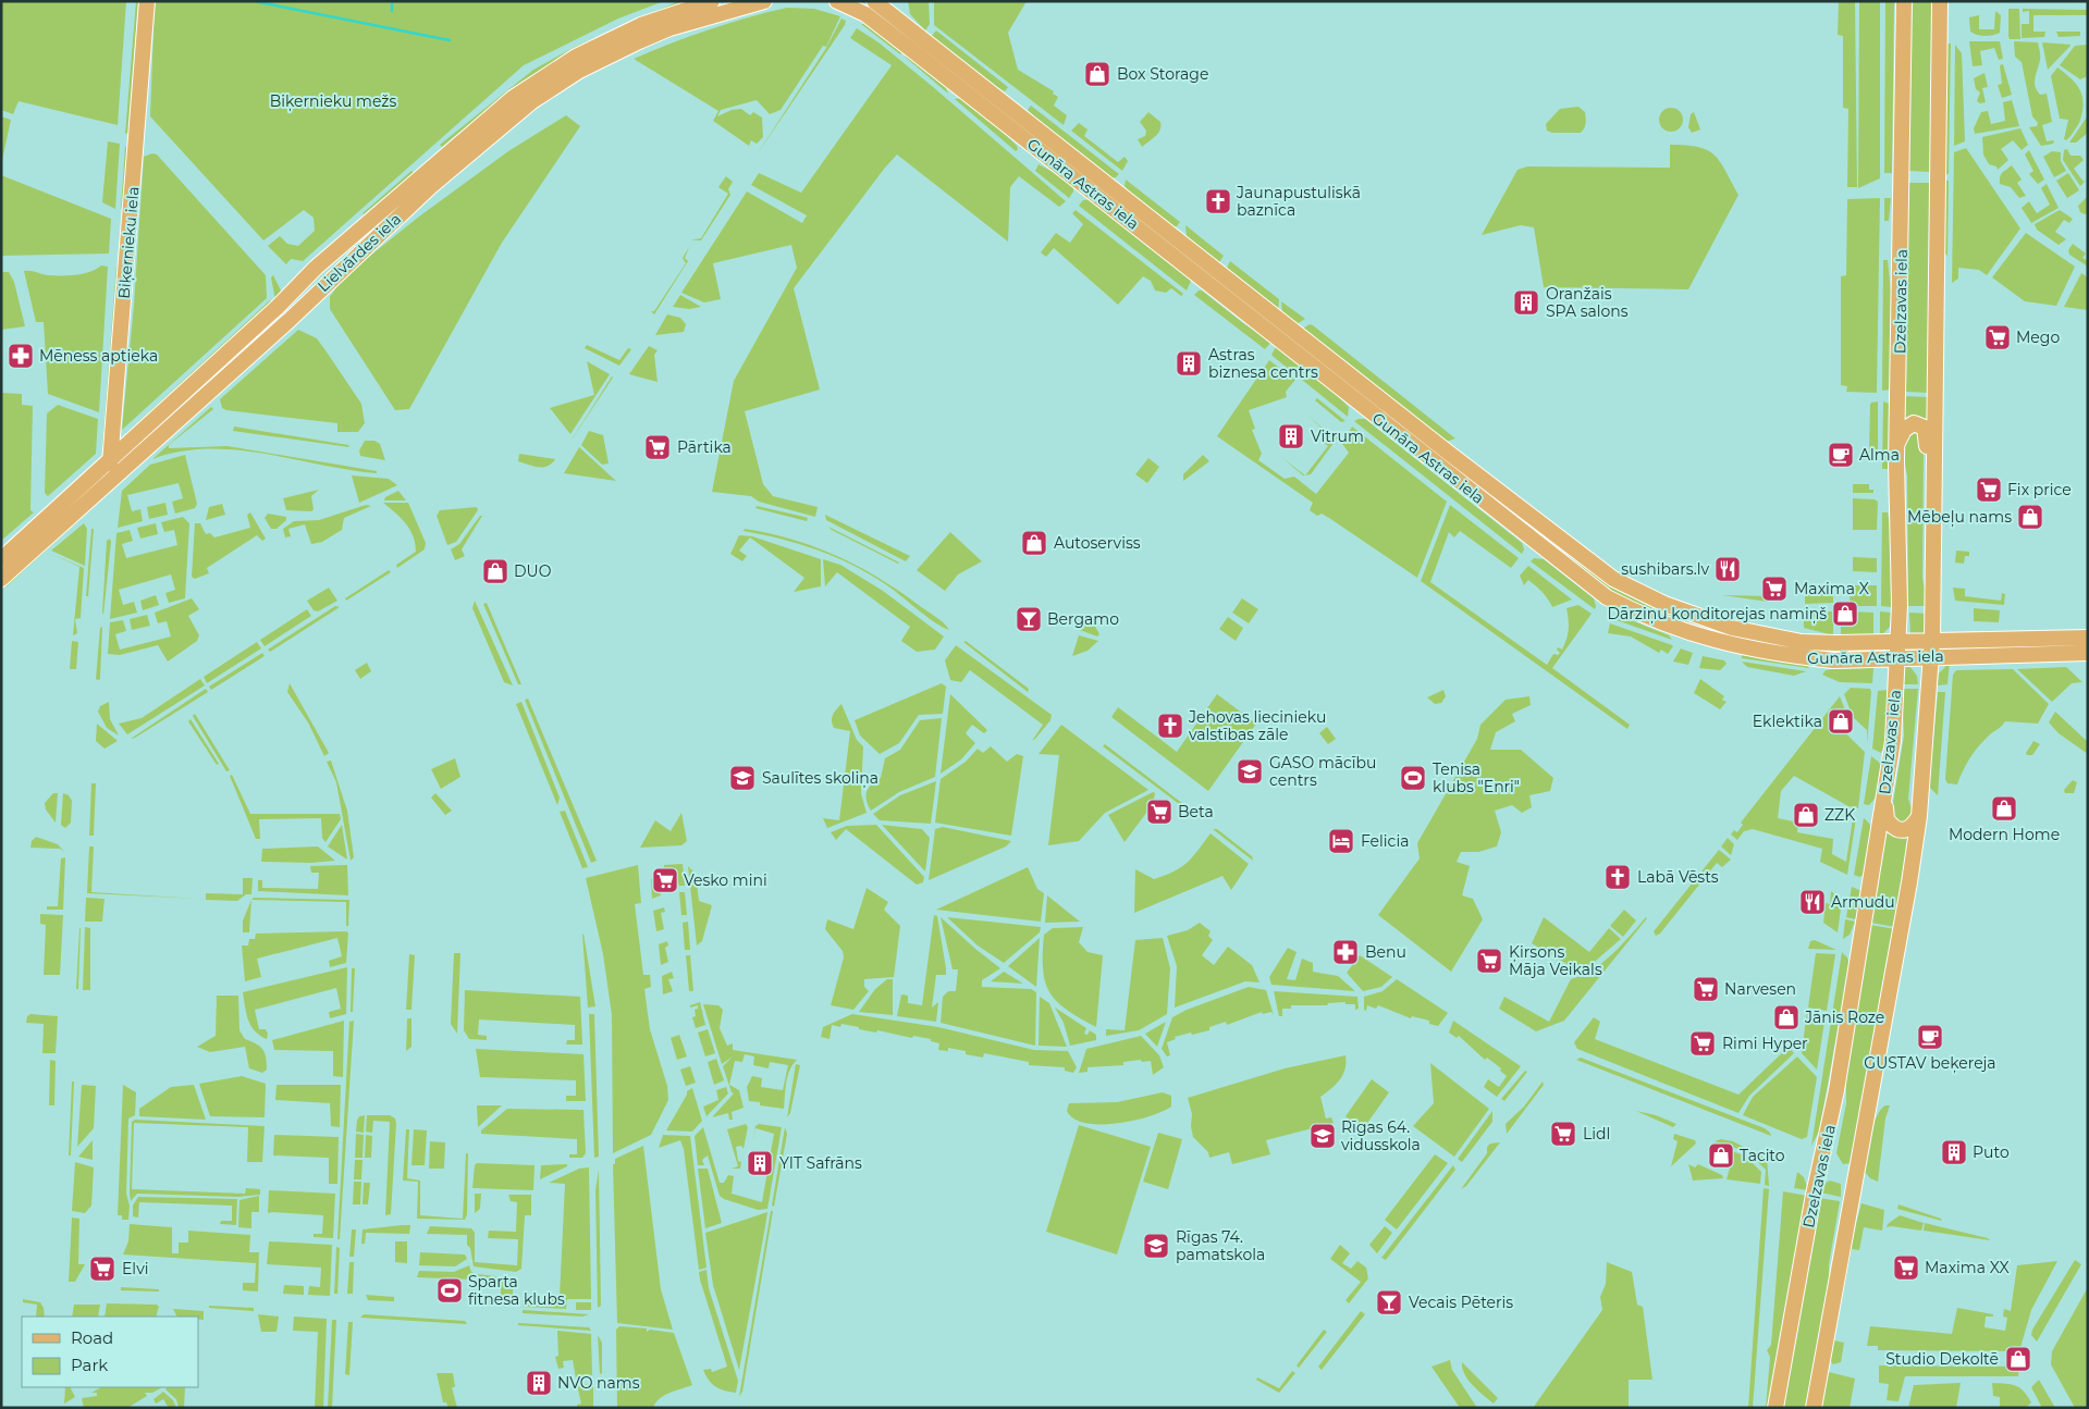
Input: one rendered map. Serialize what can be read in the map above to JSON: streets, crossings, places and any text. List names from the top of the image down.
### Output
{
  "streets": {
    "main road": [
      "Gunāra Astras iela",
      "Biķernieku iela",
      "Lielvārdes iela",
      "Dzelzavas iela"
    ]
  },
  "crossings": [
    ["Gunāra Astras iela", "Dzelzavas iela"],
    ["Biķernieku iela", "Lielvārdes iela"]
  ],
  "parks": ["Biķernieku mežs"],
  "places": {
    "shop": [
      "Box Storage",
      "Mēbeļu nams",
      "Autoserviss",
      "DUO",
      "Dārziņu konditorejas namiņš",
      "Eklektika",
      "Modern Home",
      "ZZK",
      "Jānis Roze",
      "Tacito",
      "Studio Dekoltē"
    ],
    "church": ["Jaunapustuliskā baznīca", "Jehovas liecinieku valstības zāle", "Labā Vēsts"],
    "building": [
      "Oranžais SPA salons",
      "Astras biznesa centrs",
      "Vitrum",
      "Puto",
      "YIT Safrāns",
      "NVO nams"
    ],
    "supermarket": [
      "Mego",
      "Pārtika",
      "Fix price",
      "Maxima X",
      "Beta",
      "Vesko mini",
      "Ķirsons Māja Veikals",
      "Narvesen",
      "Rimi Hyper",
      "Lidl",
      "Maxima XX",
      "Elvi"
    ],
    "pharmacy": ["Mēness aptieka", "Benu"],
    "cafe": ["Alma", "GUSTAV beķereja"],
    "restaurant": ["sushibars.lv", "Armudu"],
    "bar": ["Bergamo", "Vecais Pēteris"],
    "school or university": [
      "GASO mācību centrs",
      "Saulītes skoliņa",
      "Rīgas 64. vidusskola",
      "Rīgas 74. pamatskola"
    ],
    "sports": ["Tenisa klubs \"Enri\"", "Sparta fitnesa klubs"],
    "hotel": ["Felicia"]
  },
  "legend": ["Road", "Park"]
}
